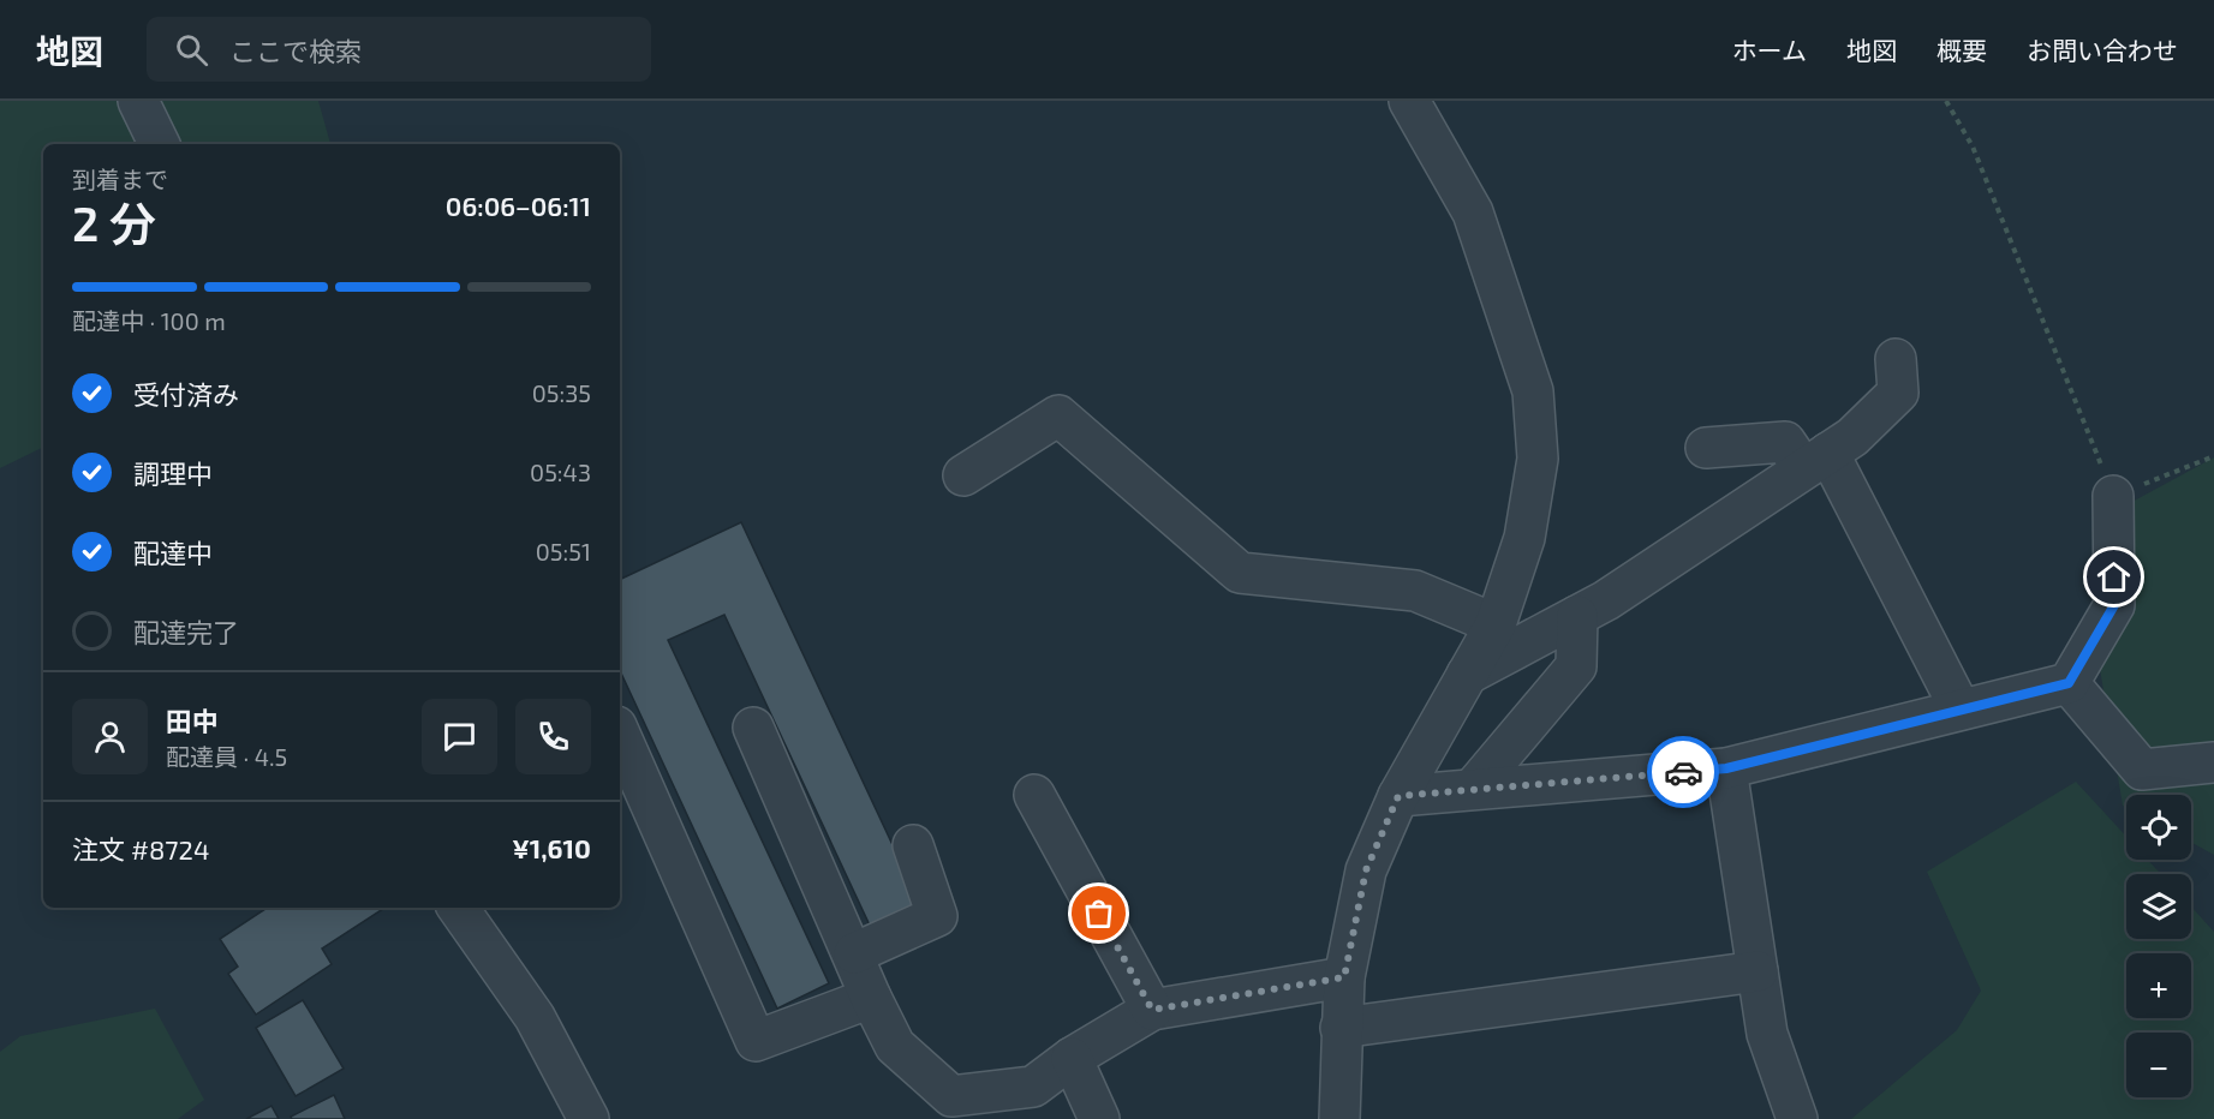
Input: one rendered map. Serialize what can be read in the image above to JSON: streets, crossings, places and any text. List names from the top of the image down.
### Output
{
  "page": {
    "header": "地図",
    "search": "ここで検索",
    "nav": [
      "ホーム",
      "地図",
      "概要",
      "お問い合わせ"
    ],
    "heading": ["2 分", "到着まで", "06:06–06:11"],
    "panel": [
      "田中",
      "配達員 · 4.5",
      "注文 #8724",
      "¥1,610"
    ],
    "bar": "配達中 · 100 m",
    "list": [
      ["受付済み", "05:35"],
      ["調理中", "05:43"],
      ["配達中", "05:51"],
      "配達完了"
    ],
    "map_buttons": ["+", "−"]
  }
}
